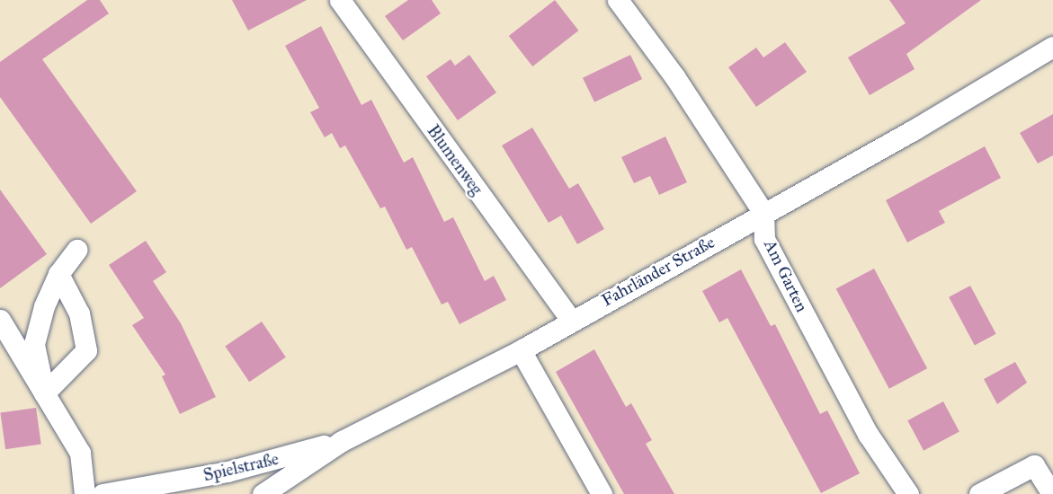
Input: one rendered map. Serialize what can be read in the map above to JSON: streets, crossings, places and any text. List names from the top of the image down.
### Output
{
  "streets": {
    "street": [
      "Blumenweg",
      "Fahrländer Straße",
      "Am Garten",
      "Spielstraße"
    ]
  },
  "crossings": [
    ["Blumenweg", "Fahrländer Straße"],
    ["Fahrländer Straße", "Am Garten"],
    ["Fahrländer Straße", "Spielstraße"]
  ]
}
